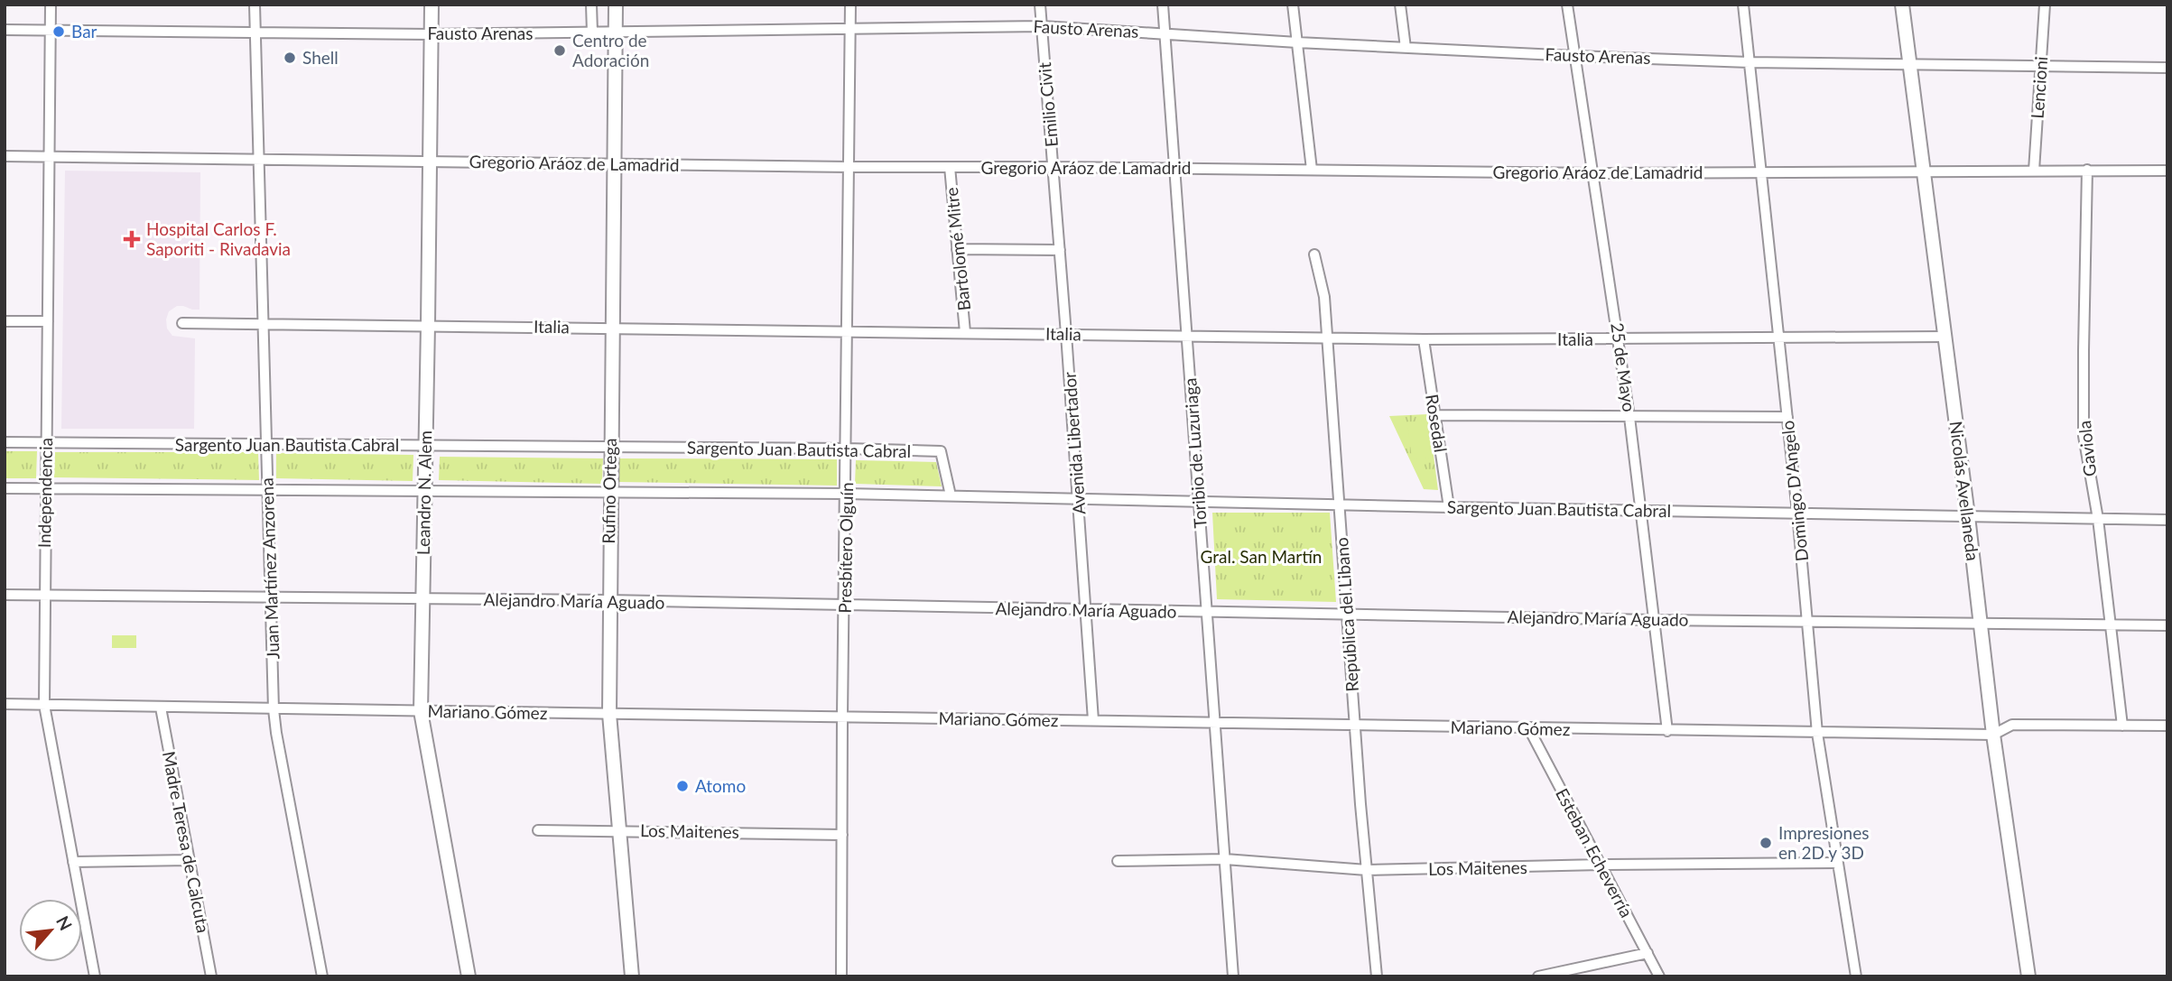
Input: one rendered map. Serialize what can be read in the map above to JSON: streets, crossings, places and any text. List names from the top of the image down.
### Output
{
  "streets": {
    "street": [
      "Fausto Arenas",
      "Lencioni",
      "Emilio Civit",
      "Gregorio Aráoz de Lamadrid",
      "Bartolomé Mitre",
      "Italia",
      "25 de Mayo",
      "Rosedal",
      "Avenida Libertador",
      "Sargento Juan Bautista Cabral",
      "Gaviola",
      "Toribio de Luzuriaga",
      "Rufino Ortega",
      "Domingo D'Angelo",
      "Nicolás Avellaneda",
      "Independencia",
      "Leandro N. Alem",
      "Presbítero Olguín",
      "Juan Martínez Anzorena",
      "Alejandro María Aguado",
      "República del Libano",
      "Mariano Gómez",
      "Los Maitenes",
      "Madre Teresa de Calcuta",
      "Esteban Echeverría"
    ]
  },
  "crossings": [
    ["Fausto Arenas", "Lencioni"],
    ["Fausto Arenas", "Emilio Civit"],
    ["Fausto Arenas", "25 de Mayo"],
    ["Fausto Arenas", "Toribio de Luzuriaga"],
    ["Fausto Arenas", "Rufino Ortega"],
    ["Fausto Arenas", "Domingo D'Angelo"],
    ["Fausto Arenas", "Nicolás Avellaneda"],
    ["Fausto Arenas", "Independencia"],
    ["Fausto Arenas", "Leandro N. Alem"],
    ["Fausto Arenas", "Presbítero Olguín"],
    ["Fausto Arenas", "Juan Martínez Anzorena"],
    ["Lencioni", "Gregorio Aráoz de Lamadrid"],
    ["Emilio Civit", "Gregorio Aráoz de Lamadrid"],
    ["Emilio Civit", "Avenida Libertador"],
    ["Gregorio Aráoz de Lamadrid", "Bartolomé Mitre"],
    ["Gregorio Aráoz de Lamadrid", "25 de Mayo"],
    ["Gregorio Aráoz de Lamadrid", "Avenida Libertador"],
    ["Gregorio Aráoz de Lamadrid", "Gaviola"],
    ["Gregorio Aráoz de Lamadrid", "Toribio de Luzuriaga"],
    ["Gregorio Aráoz de Lamadrid", "Rufino Ortega"],
    ["Gregorio Aráoz de Lamadrid", "Domingo D'Angelo"],
    ["Gregorio Aráoz de Lamadrid", "Nicolás Avellaneda"],
    ["Gregorio Aráoz de Lamadrid", "Independencia"],
    ["Gregorio Aráoz de Lamadrid", "Leandro N. Alem"],
    ["Gregorio Aráoz de Lamadrid", "Presbítero Olguín"],
    ["Gregorio Aráoz de Lamadrid", "Juan Martínez Anzorena"],
    ["Bartolomé Mitre", "Italia"],
    ["Italia", "25 de Mayo"],
    ["Italia", "Rosedal"],
    ["Italia", "Avenida Libertador"],
    ["Italia", "Toribio de Luzuriaga"],
    ["Italia", "Rufino Ortega"],
    ["Italia", "Domingo D'Angelo"],
    ["Italia", "Nicolás Avellaneda"],
    ["Italia", "Leandro N. Alem"],
    ["Italia", "Presbítero Olguín"],
    ["Italia", "Juan Martínez Anzorena"],
    ["Italia", "República del Libano"],
    ["25 de Mayo", "Sargento Juan Bautista Cabral"],
    ["25 de Mayo", "Alejandro María Aguado"],
    ["25 de Mayo", "Mariano Gómez"],
    ["Rosedal", "Sargento Juan Bautista Cabral"],
    ["Avenida Libertador", "Sargento Juan Bautista Cabral"],
    ["Avenida Libertador", "Alejandro María Aguado"],
    ["Avenida Libertador", "Mariano Gómez"],
    ["Sargento Juan Bautista Cabral", "Gaviola"],
    ["Sargento Juan Bautista Cabral", "Toribio de Luzuriaga"],
    ["Sargento Juan Bautista Cabral", "Rufino Ortega"],
    ["Sargento Juan Bautista Cabral", "Domingo D'Angelo"],
    ["Sargento Juan Bautista Cabral", "Nicolás Avellaneda"],
    ["Sargento Juan Bautista Cabral", "Independencia"],
    ["Sargento Juan Bautista Cabral", "Leandro N. Alem"],
    ["Sargento Juan Bautista Cabral", "Presbítero Olguín"],
    ["Sargento Juan Bautista Cabral", "Juan Martínez Anzorena"],
    ["Sargento Juan Bautista Cabral", "República del Libano"],
    ["Gaviola", "Alejandro María Aguado"],
    ["Gaviola", "Mariano Gómez"],
    ["Toribio de Luzuriaga", "Alejandro María Aguado"],
    ["Toribio de Luzuriaga", "Mariano Gómez"],
    ["Toribio de Luzuriaga", "Los Maitenes"],
    ["Rufino Ortega", "Alejandro María Aguado"],
    ["Rufino Ortega", "Mariano Gómez"],
    ["Rufino Ortega", "Los Maitenes"],
    ["Domingo D'Angelo", "Alejandro María Aguado"],
    ["Domingo D'Angelo", "Mariano Gómez"],
    ["Domingo D'Angelo", "Los Maitenes"],
    ["Nicolás Avellaneda", "Alejandro María Aguado"],
    ["Nicolás Avellaneda", "Mariano Gómez"],
    ["Independencia", "Alejandro María Aguado"],
    ["Independencia", "Mariano Gómez"],
    ["Leandro N. Alem", "Alejandro María Aguado"],
    ["Leandro N. Alem", "Mariano Gómez"],
    ["Presbítero Olguín", "Alejandro María Aguado"],
    ["Presbítero Olguín", "Mariano Gómez"],
    ["Presbítero Olguín", "Los Maitenes"],
    ["Juan Martínez Anzorena", "Alejandro María Aguado"],
    ["Juan Martínez Anzorena", "Mariano Gómez"],
    ["Alejandro María Aguado", "República del Libano"],
    ["República del Libano", "Mariano Gómez"],
    ["República del Libano", "Los Maitenes"],
    ["Mariano Gómez", "Madre Teresa de Calcuta"],
    ["Mariano Gómez", "Esteban Echeverría"],
    ["Los Maitenes", "Esteban Echeverría"]
  ],
  "parks": ["Gral. San Martín"],
  "places": {
    "other": [
      "Bar",
      "Centro de Adoración",
      "Shell",
      "Atomo",
      "Impresiones en 2D y 3D"
    ],
    "health": ["Hospital Carlos F. Saporiti - Rivadavia"]
  },
  "north": "top right"
}
